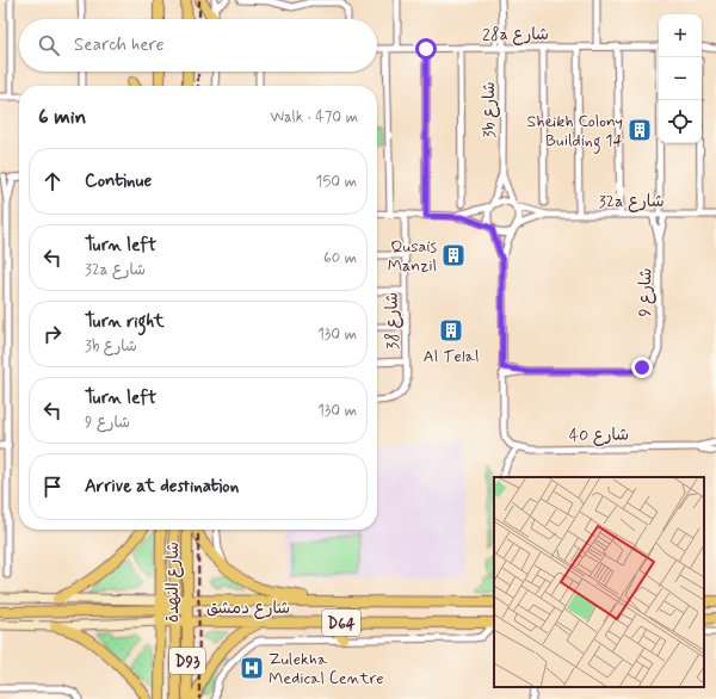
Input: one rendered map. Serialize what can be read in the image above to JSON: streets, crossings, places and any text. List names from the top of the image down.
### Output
{
  "streets": {
    "main road": [
      "شارع النهدة",
      "شارع دمشق",
      "D64",
      "D93"
    ],
    "street": [
      "28a شارع",
      "3b شارع",
      "32a شارع",
      "شارع 9",
      "شارع 38",
      "شارع 40"
    ]
  },
  "crossings": [
    ["28a شارع", "3b شارع"],
    ["3b شارع", "32a شارع"],
    ["32a شارع", "شارع 9"],
    ["شارع النهدة", "شارع دمشق"]
  ],
  "places": {
    "building": ["Sheikh Colony Building 14", "Qusais Manzil", "Al Telal"],
    "hospital": ["Zulekha Medical Centre"]
  },
  "page": {
    "map_buttons": ["+", "−"],
    "search": "Search here",
    "heading": ["6 min", "Walk · 470 m"],
    "list": [
      ["Continue", "150 m"],
      ["Turn left", "32a شارع", "60 m"],
      ["Turn right", "3b شارع", "130 m"],
      ["Turn left", "شارع 9", "130 m"],
      "Arrive at destination"
    ]
  }
}
